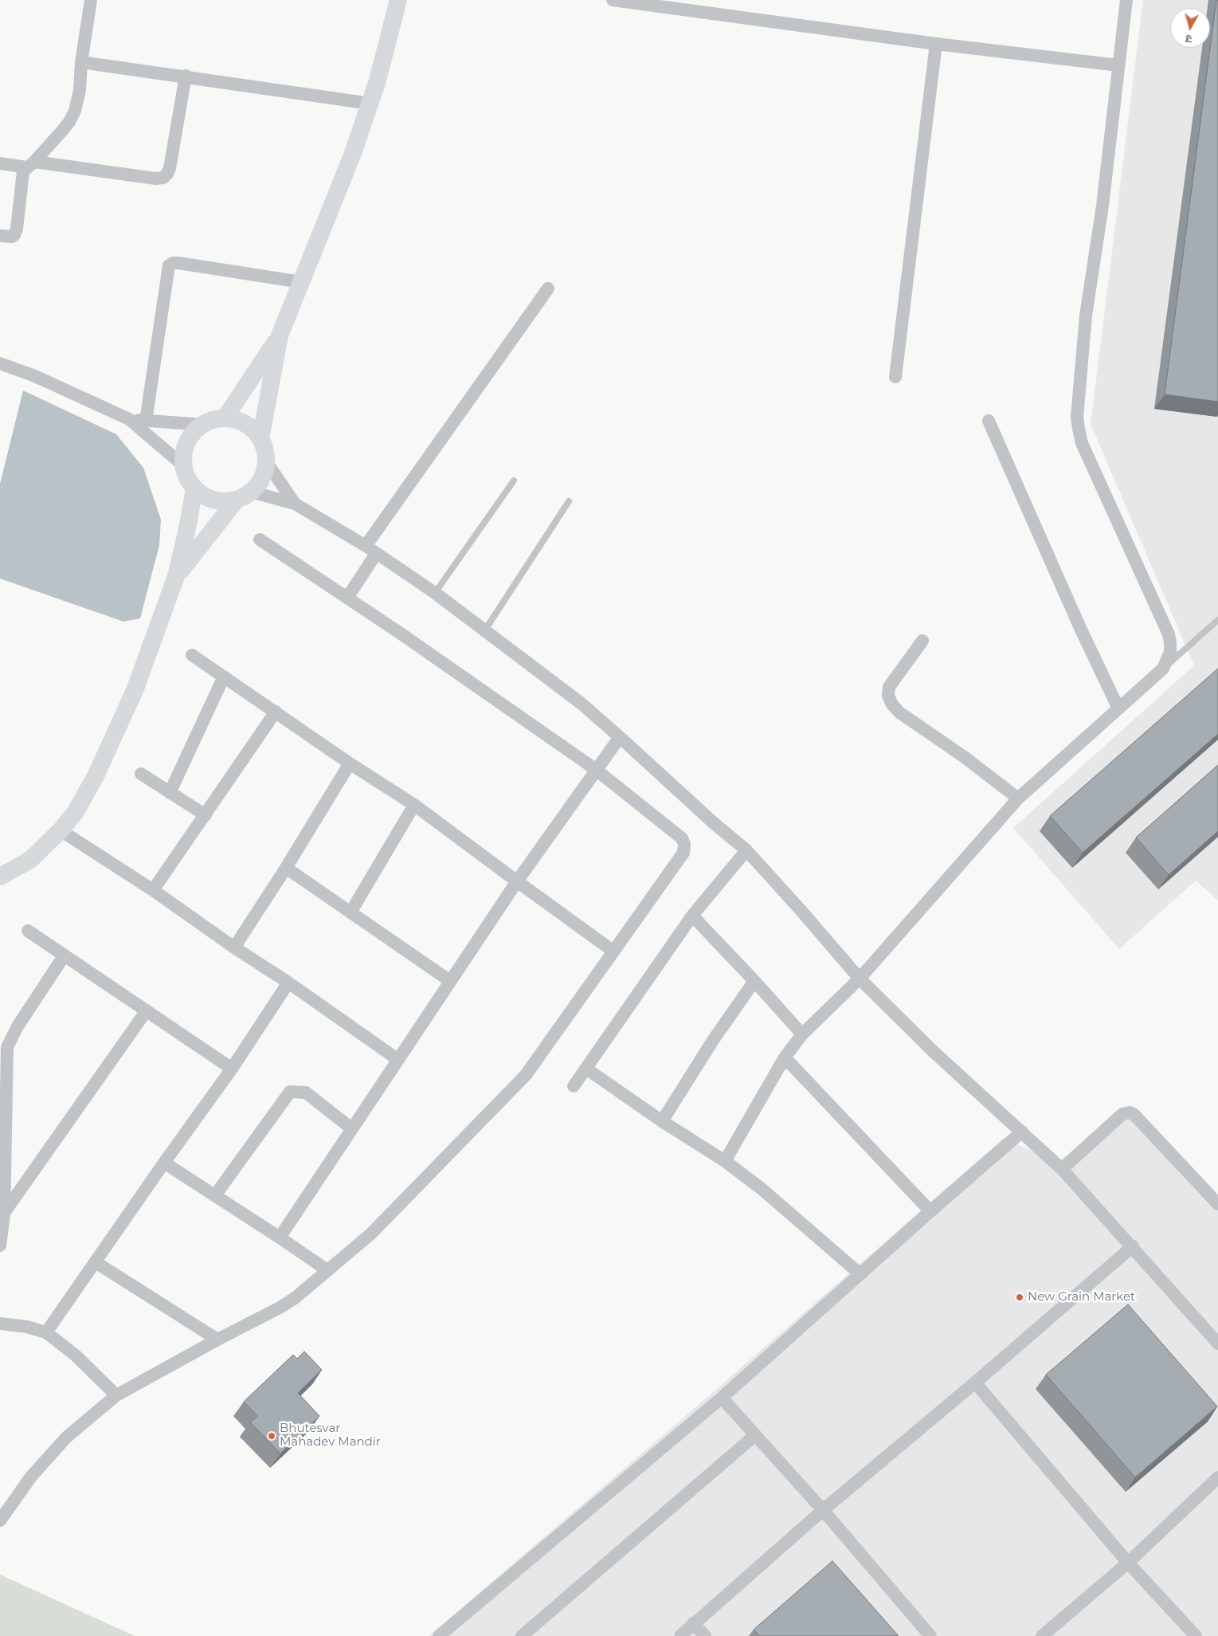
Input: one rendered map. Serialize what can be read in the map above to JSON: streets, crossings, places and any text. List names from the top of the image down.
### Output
{
  "places": ["New Grain Market", "Bhutesvar Mahadev Mandir"],
  "north": "bottom"
}
